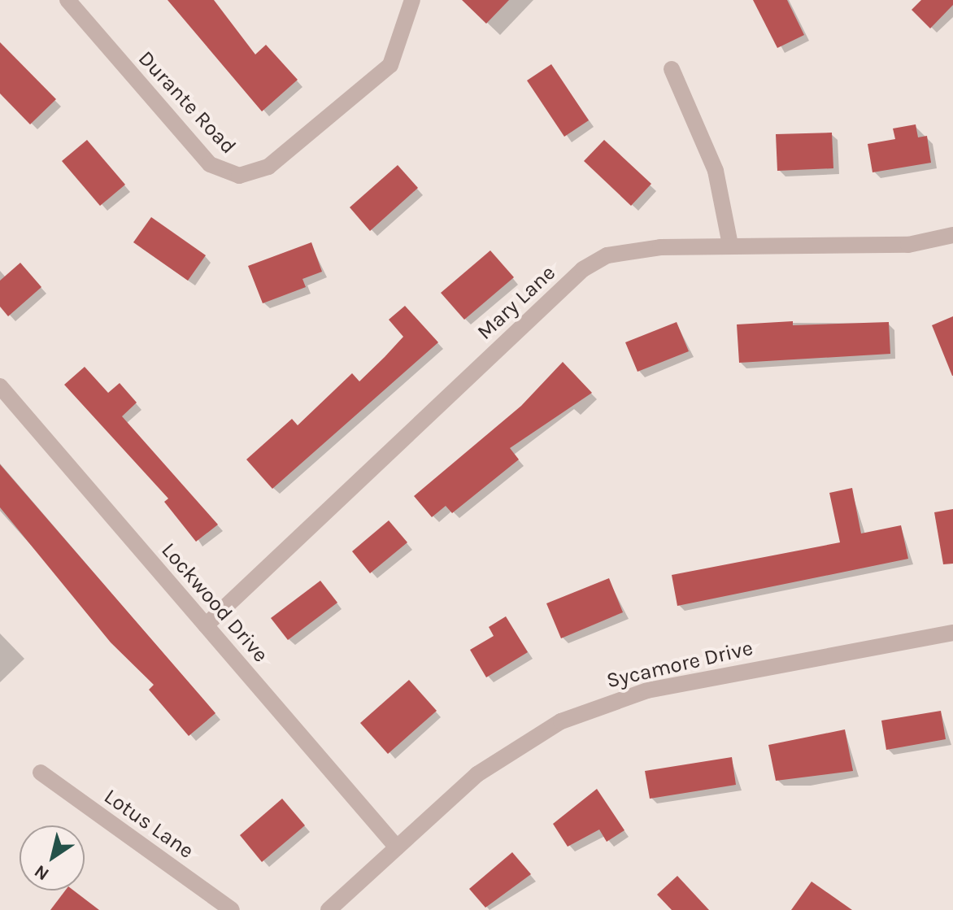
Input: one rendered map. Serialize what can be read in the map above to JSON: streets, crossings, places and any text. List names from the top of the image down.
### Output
{
  "streets": {
    "street": [
      "Durante Road",
      "Mary Lane",
      "Lockwood Drive",
      "Sycamore Drive",
      "Lotus Lane"
    ]
  },
  "crossings": [
    ["Mary Lane", "Lockwood Drive"],
    ["Lockwood Drive", "Sycamore Drive"]
  ],
  "north": "bottom left"
}
